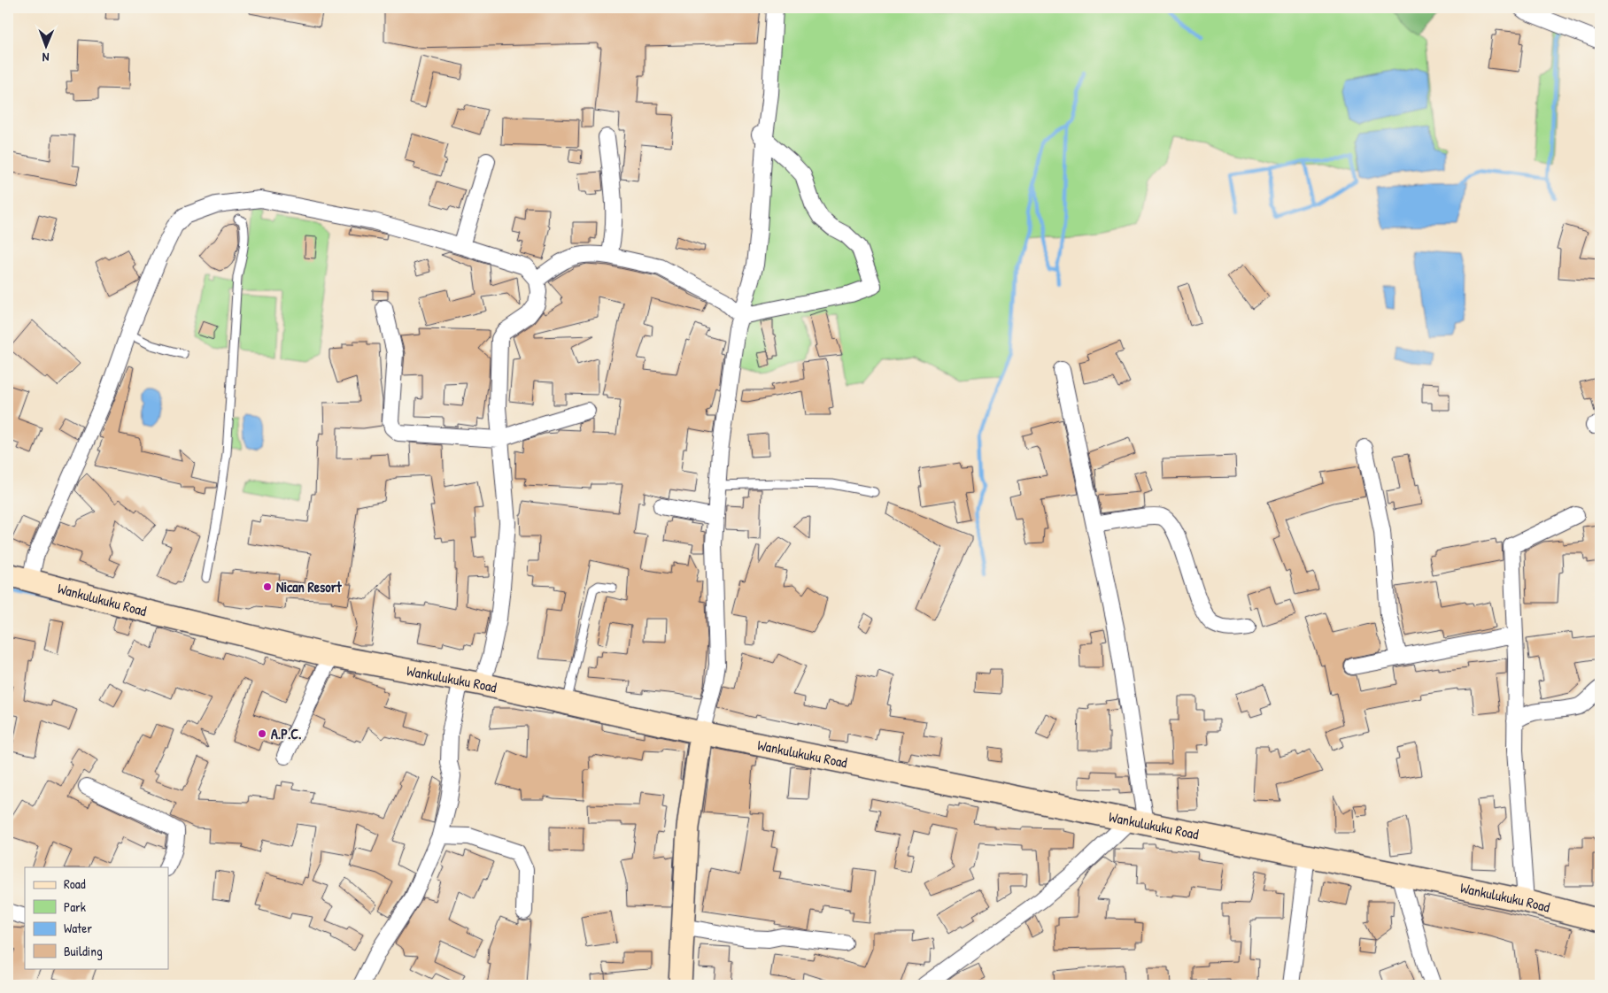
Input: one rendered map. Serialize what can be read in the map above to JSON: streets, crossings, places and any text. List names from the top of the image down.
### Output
{
  "streets": {
    "main road": ["Wankulukuku Road"]
  },
  "places": ["Nican Resort", "A.P.C."],
  "legend": [
    "Road",
    "Park",
    "Water",
    "Building"
  ],
  "north": "bottom"
}
